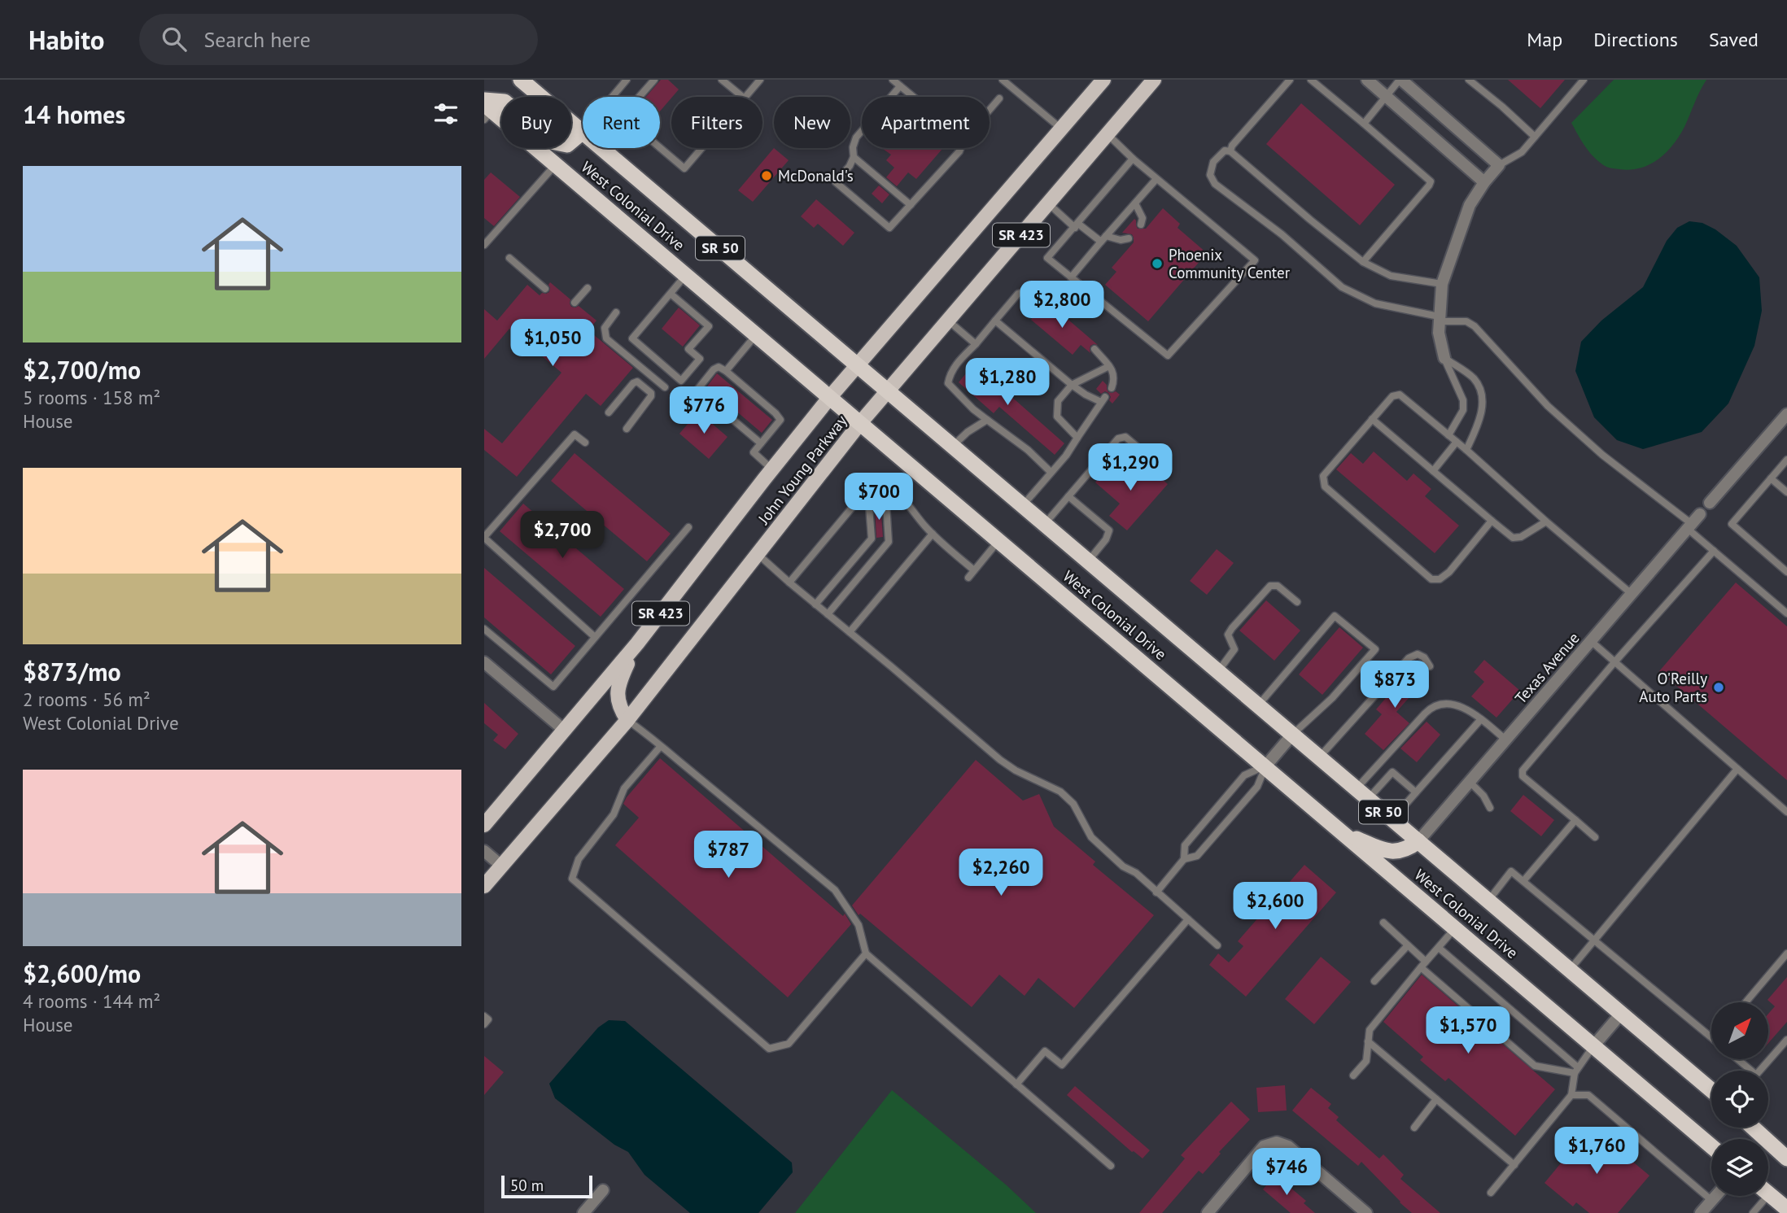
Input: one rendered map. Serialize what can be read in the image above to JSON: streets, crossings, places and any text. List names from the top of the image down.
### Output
{
  "streets": {
    "highway": ["West Colonial Drive", "SR 50"],
    "main road": ["SR 423", "John Young Parkway"],
    "street": ["Texas Avenue"]
  },
  "crossings": [
    ["West Colonial Drive", "John Young Parkway"],
    ["West Colonial Drive", "Texas Avenue"]
  ],
  "places": ["McDonald's", "Phoenix Community Center", "O'Reilly Auto Parts"],
  "scale_bar": "50 m",
  "north": "top right",
  "page": {
    "header": "Habito",
    "search": "Search here",
    "nav": ["Map", "Directions", "Saved"],
    "heading": "14 homes",
    "chip": [
      "Buy",
      "Rent",
      "Filters",
      "New",
      "Apartment"
    ],
    "list": [
      {
        "name": "$2,700/mo",
        "note": "5 rooms · 158 m² · House"
      },
      {
        "name": "$873/mo",
        "note": "2 rooms · 56 m² · West Colonial Drive"
      },
      {
        "name": "$2,600/mo",
        "note": "4 rooms · 144 m² · House"
      }
    ],
    "price": [
      "$2,800",
      "$1,050",
      "$1,280",
      "$776",
      "$1,290",
      "$700",
      "$2,700",
      "$873",
      "$787",
      "$2,260",
      "$2,600",
      "$1,570",
      "$1,760",
      "$746"
    ],
    "scale": "50 m"
  }
}
